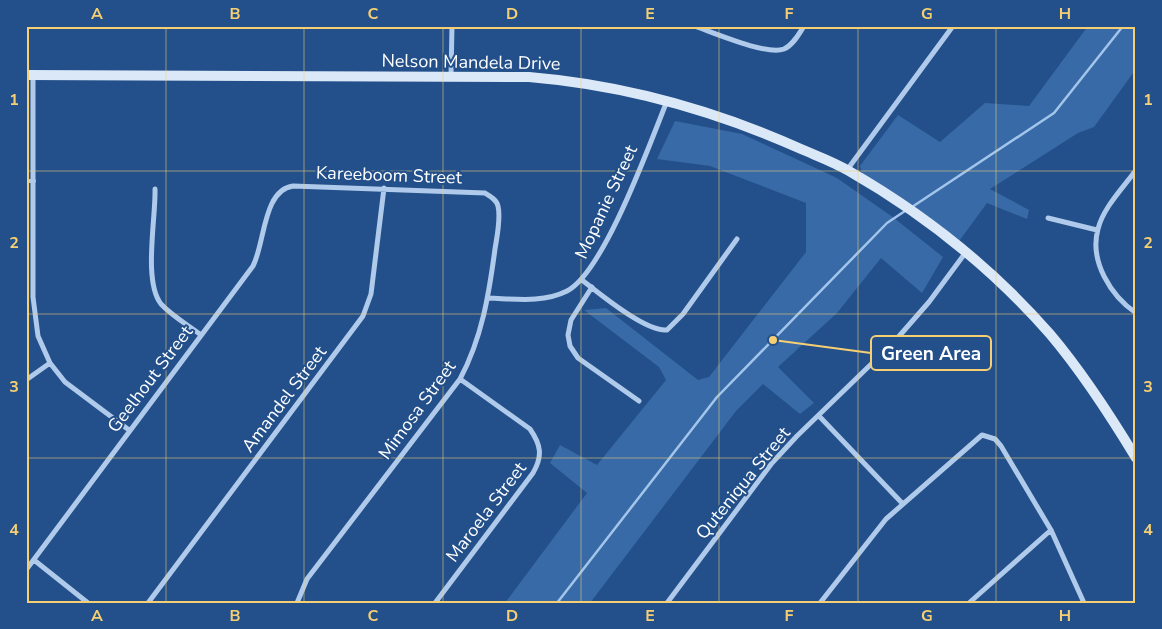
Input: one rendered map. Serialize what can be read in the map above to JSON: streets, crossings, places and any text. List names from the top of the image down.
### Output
{
  "streets": {
    "street": [
      "Nelson Mandela Drive",
      "Kareeboom Street",
      "Mopanie Street",
      "Geelhout Street",
      "Amandel Street",
      "Mimosa Street",
      "Quteniqua Street",
      "Maroela Street"
    ]
  },
  "crossings": [
    ["Nelson Mandela Drive", "Mopanie Street"],
    ["Nelson Mandela Drive", "Quteniqua Street"],
    ["Kareeboom Street", "Geelhout Street"],
    ["Kareeboom Street", "Amandel Street"],
    ["Kareeboom Street", "Mimosa Street"],
    ["Mopanie Street", "Mimosa Street"],
    ["Mimosa Street", "Maroela Street"]
  ],
  "places": ["Green Area"],
  "grid": {
    "columns": [
      "A",
      "B",
      "C",
      "D",
      "E",
      "F",
      "G",
      "H"
    ],
    "rows": [
      "1",
      "2",
      "3",
      "4"
    ]
  }
}
